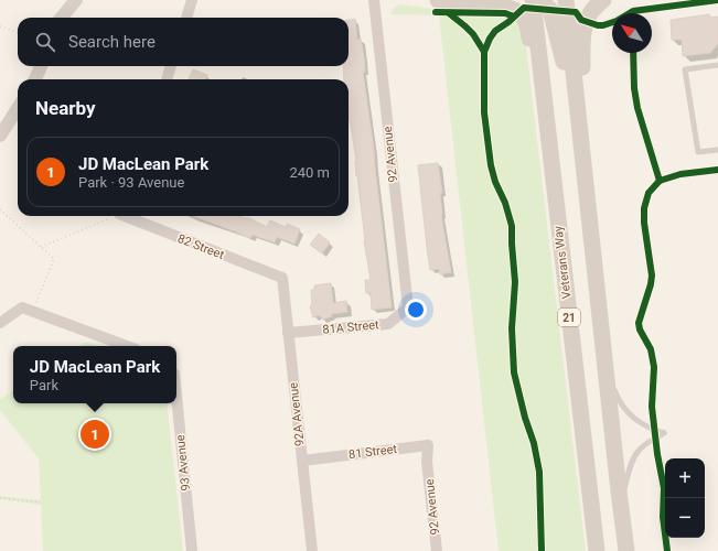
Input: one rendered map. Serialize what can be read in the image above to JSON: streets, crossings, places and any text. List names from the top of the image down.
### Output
{
  "streets": {
    "main road": ["Veterans Way", "21"],
    "street": [
      "92 Avenue",
      "82 Street",
      "81A Street",
      "92A Avenue",
      "81 Street",
      "93 Avenue"
    ]
  },
  "crossings": [
    ["92 Avenue", "81A Street"],
    ["92 Avenue", "81 Street"],
    ["82 Street", "92A Avenue"],
    ["81A Street", "92A Avenue"],
    ["92A Avenue", "81 Street"]
  ],
  "north": "top left",
  "page": {
    "search": "Search here",
    "heading": "Nearby",
    "list": [
      {
        "mark": "1",
        "name": "JD MacLean Park",
        "note": "Park · 93 Avenue",
        "value": "240 m"
      }
    ],
    "popup": ["JD MacLean Park", "Park"],
    "pins": "1",
    "map_buttons": ["+", "−"]
  }
}
